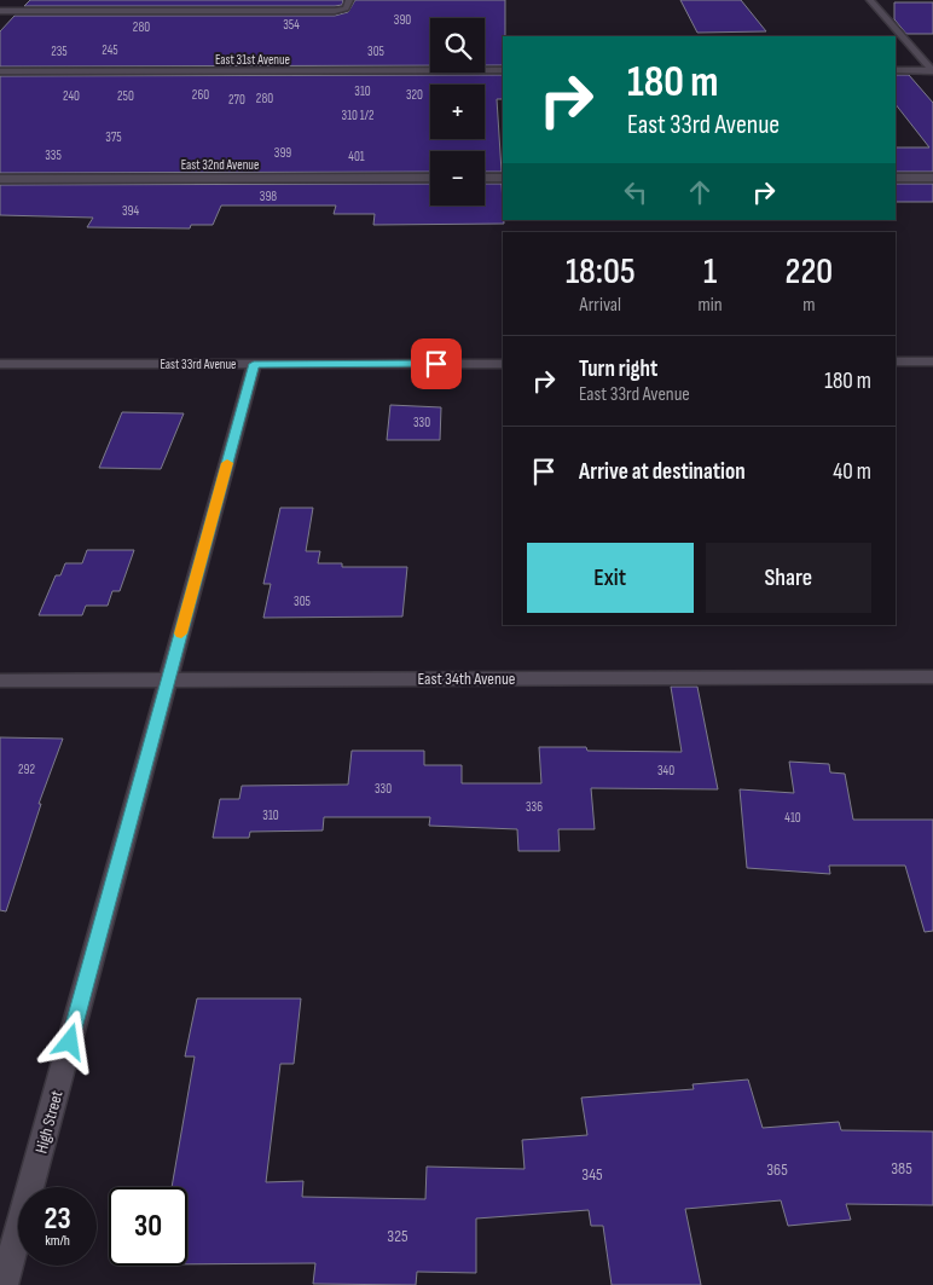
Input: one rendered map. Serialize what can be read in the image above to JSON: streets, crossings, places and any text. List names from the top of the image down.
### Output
{
  "streets": {
    "street": [
      "East 31st Avenue",
      "East 32nd Avenue",
      "East 33rd Avenue",
      "East 34th Avenue",
      "High Street"
    ]
  },
  "crossings": [
    ["East 33rd Avenue", "High Street"],
    ["East 34th Avenue", "High Street"]
  ],
  "house_numbers": [
    "390",
    "354",
    "280",
    "245",
    "235",
    "305",
    "310",
    "260",
    "320",
    "240",
    "250",
    "280",
    "270",
    "310 1/2",
    "375",
    "399",
    "335",
    "401",
    "398",
    "394",
    "330",
    "305",
    "292",
    "340",
    "330",
    "336",
    "310",
    "410",
    "385",
    "365",
    "345",
    "325"
  ],
  "page": {
    "map_buttons": ["+", "−"],
    "turn": ["180 m", "East 33rd Avenue"],
    "eta": [
      "18:05",
      "Arrival",
      "1",
      "min",
      "220",
      "m"
    ],
    "list": [
      {
        "name": "Turn right",
        "note": "East 33rd Avenue",
        "value": "180 m"
      },
      {
        "name": "Arrive at destination",
        "value": "40 m"
      }
    ],
    "buttons": ["Exit", "Share"],
    "speed": "23 km/h",
    "limit": "30"
  }
}
